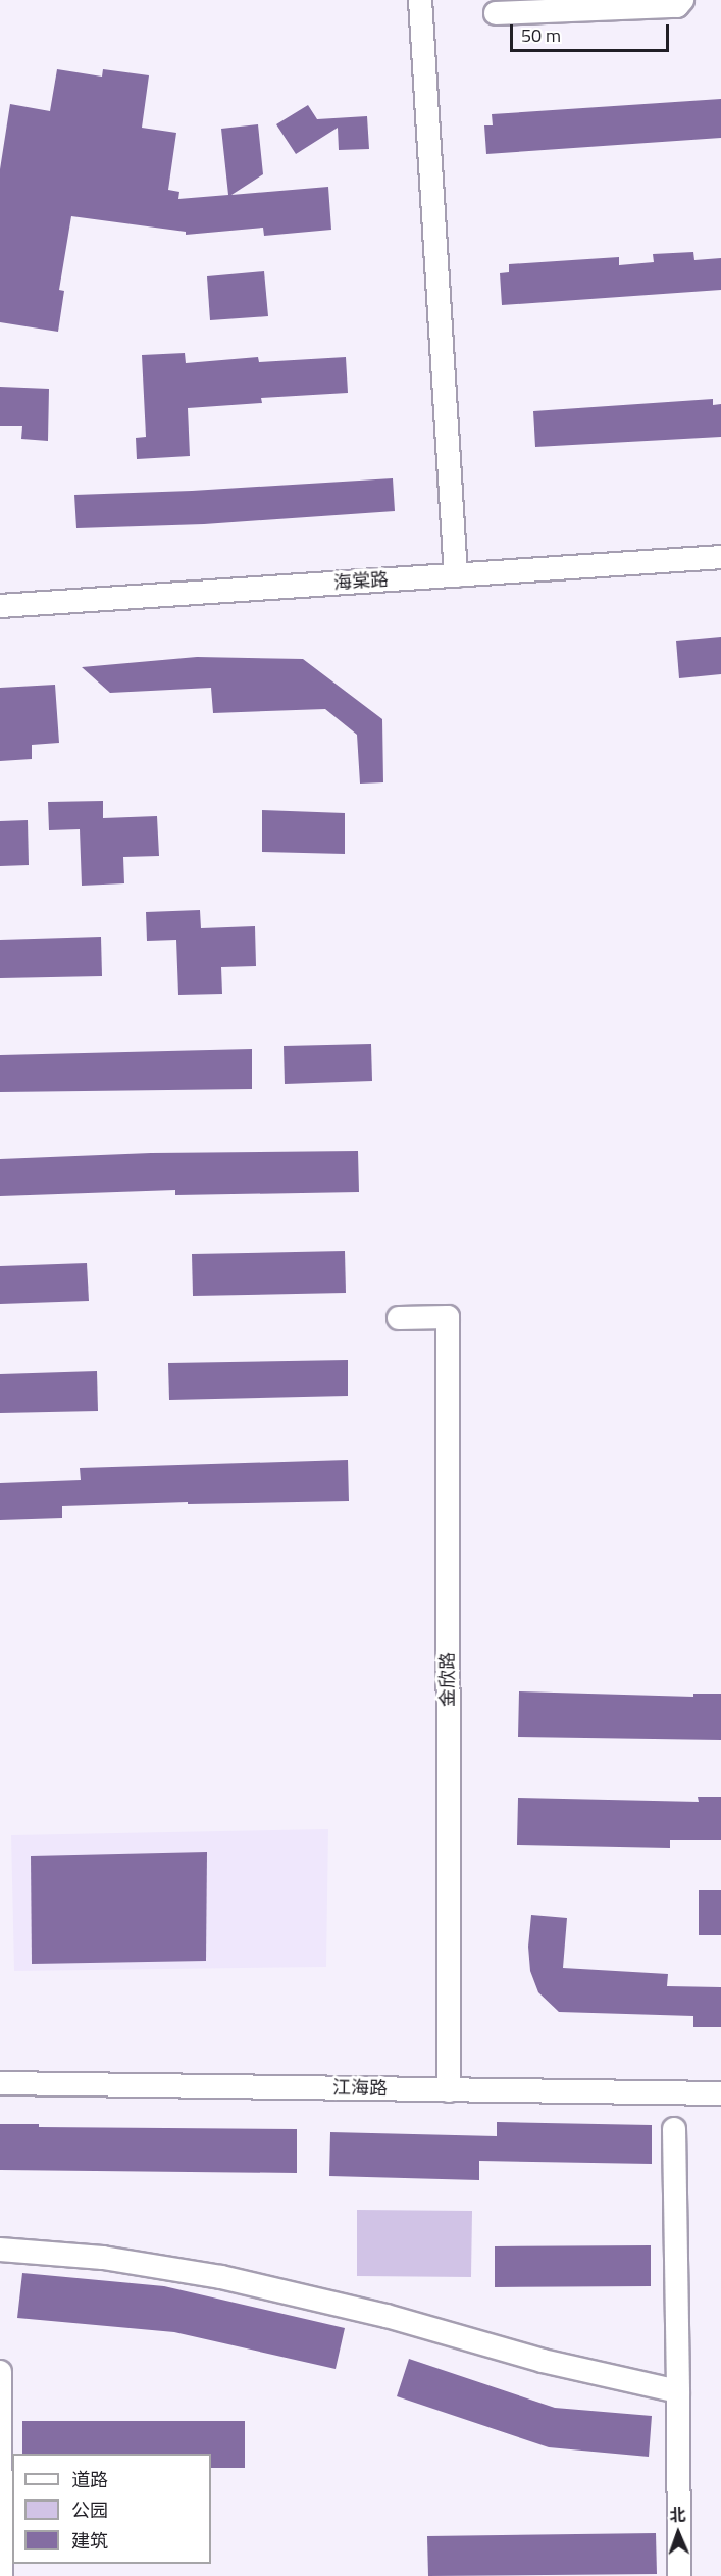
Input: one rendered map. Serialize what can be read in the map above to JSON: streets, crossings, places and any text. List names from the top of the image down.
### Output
{
  "streets": {
    "street": ["海棠路", "金欣路", "江海路"]
  },
  "crossings": [
    ["金欣路", "江海路"]
  ],
  "legend": ["道路", "公园", "建筑"],
  "scale_bar": "50 m",
  "north": "top"
}
